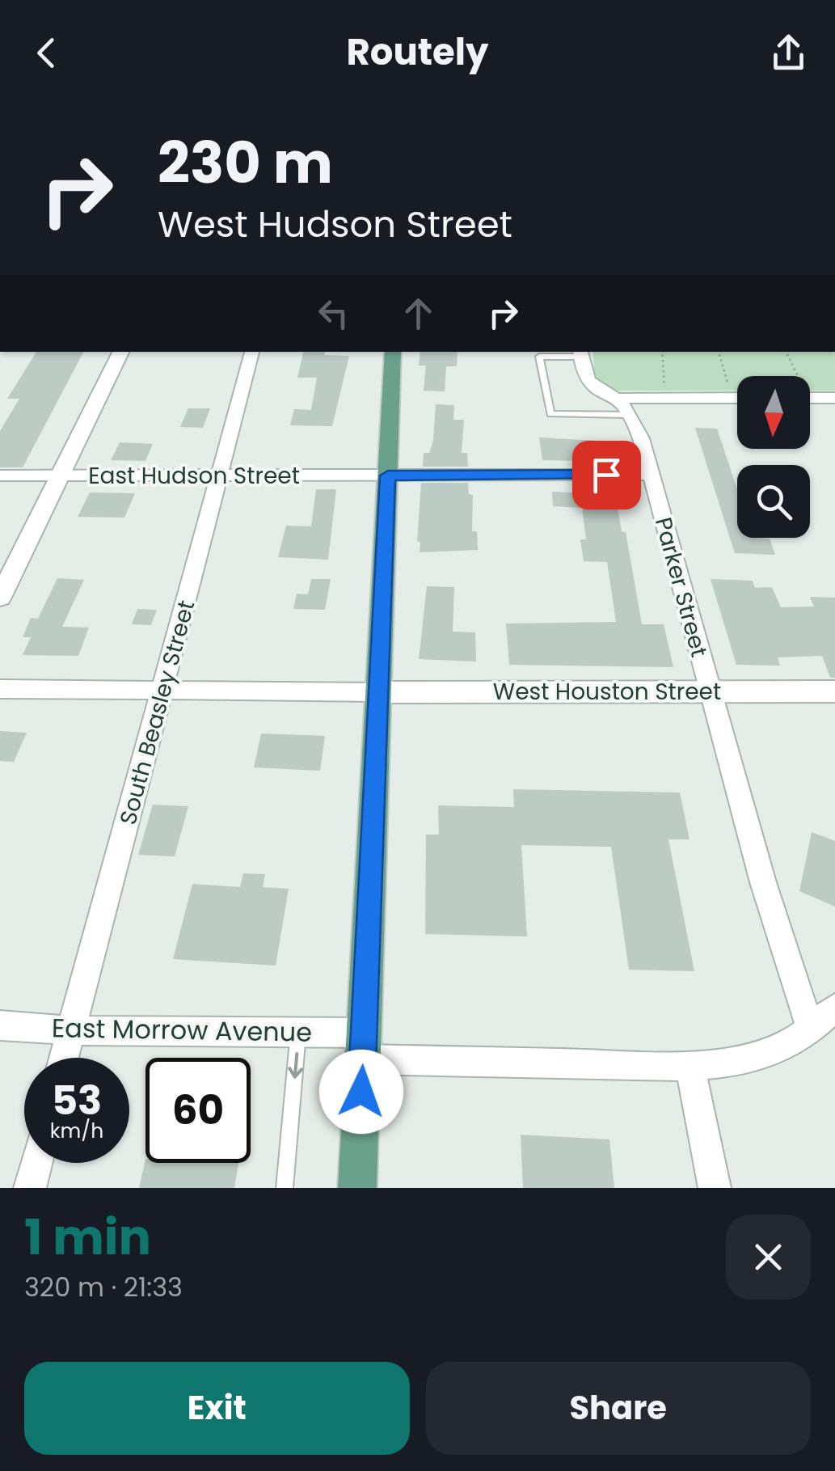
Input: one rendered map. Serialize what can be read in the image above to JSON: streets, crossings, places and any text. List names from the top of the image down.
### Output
{
  "streets": {
    "street": [
      "East Hudson Street",
      "Parker Street",
      "West Houston Street",
      "South Beasley Street",
      "East Morrow Avenue"
    ]
  },
  "crossings": [
    ["East Hudson Street", "Parker Street"],
    ["East Hudson Street", "South Beasley Street"],
    ["Parker Street", "West Houston Street"],
    ["Parker Street", "East Morrow Avenue"],
    ["South Beasley Street", "East Morrow Avenue"]
  ],
  "north": "bottom",
  "page": {
    "header": "Routely",
    "turn": ["230 m", "West Hudson Street"],
    "speed": "53 km/h",
    "limit": "60",
    "heading": ["1 min", "320 m · 21:33"],
    "buttons": ["Exit", "Share"]
  }
}
